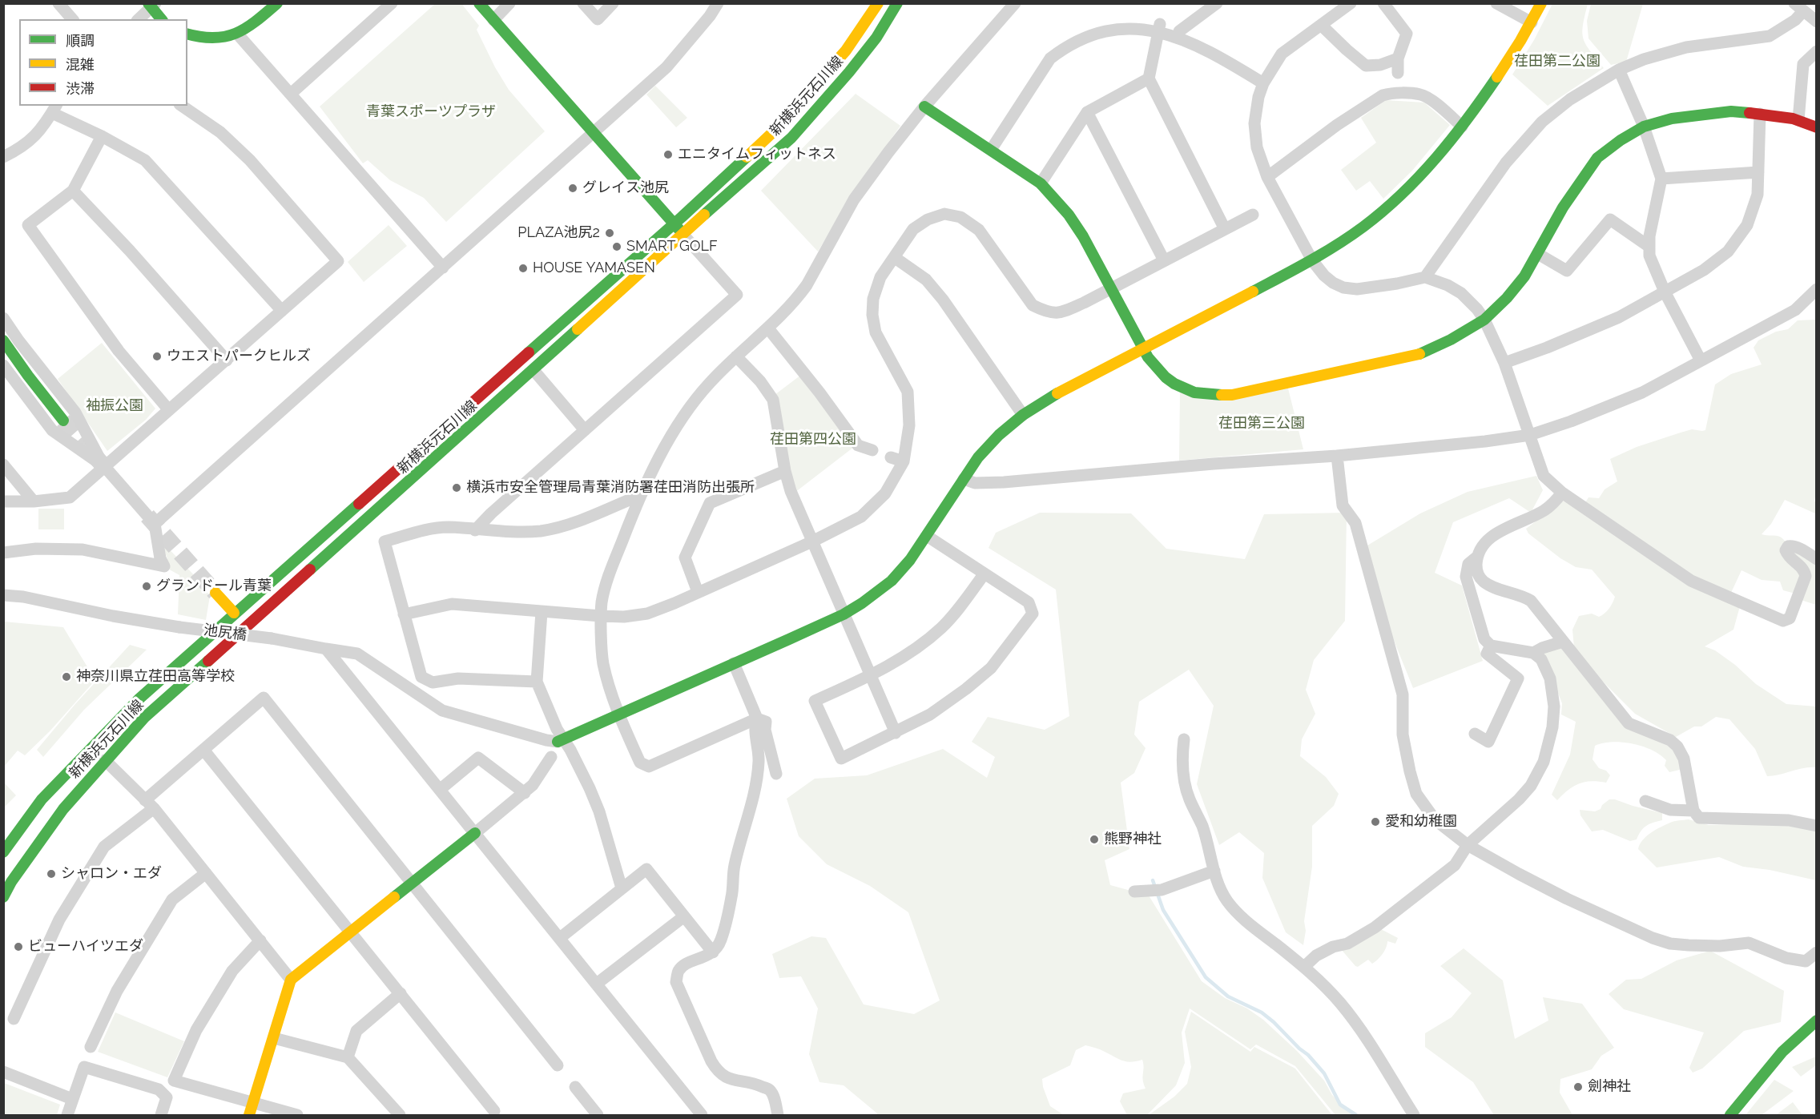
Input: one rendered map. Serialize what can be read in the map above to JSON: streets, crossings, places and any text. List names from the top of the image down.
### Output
{
  "streets": {
    "street": ["新横浜元石川線", "池尻橋"]
  },
  "parks": [
    "荏田第二公園",
    "青葉スポーツプラザ",
    "袖振公園",
    "荏田第三公園",
    "荏田第四公園"
  ],
  "places": [
    "エニタイムフィットネス",
    "グレイス池尻",
    "PLAZA池尻2",
    "SMART GOLF",
    "HOUSE YAMASEN",
    "ウエストパークヒルズ",
    "横浜市安全管理局青葉消防署荏田消防出張所",
    "グランドール青葉",
    "神奈川県立荏田高等学校",
    "愛和幼稚園",
    "熊野神社",
    "シャロン・エダ",
    "ビューハイツエダ",
    "劍神社"
  ],
  "legend": ["順調", "混雑", "渋滞"]
}
